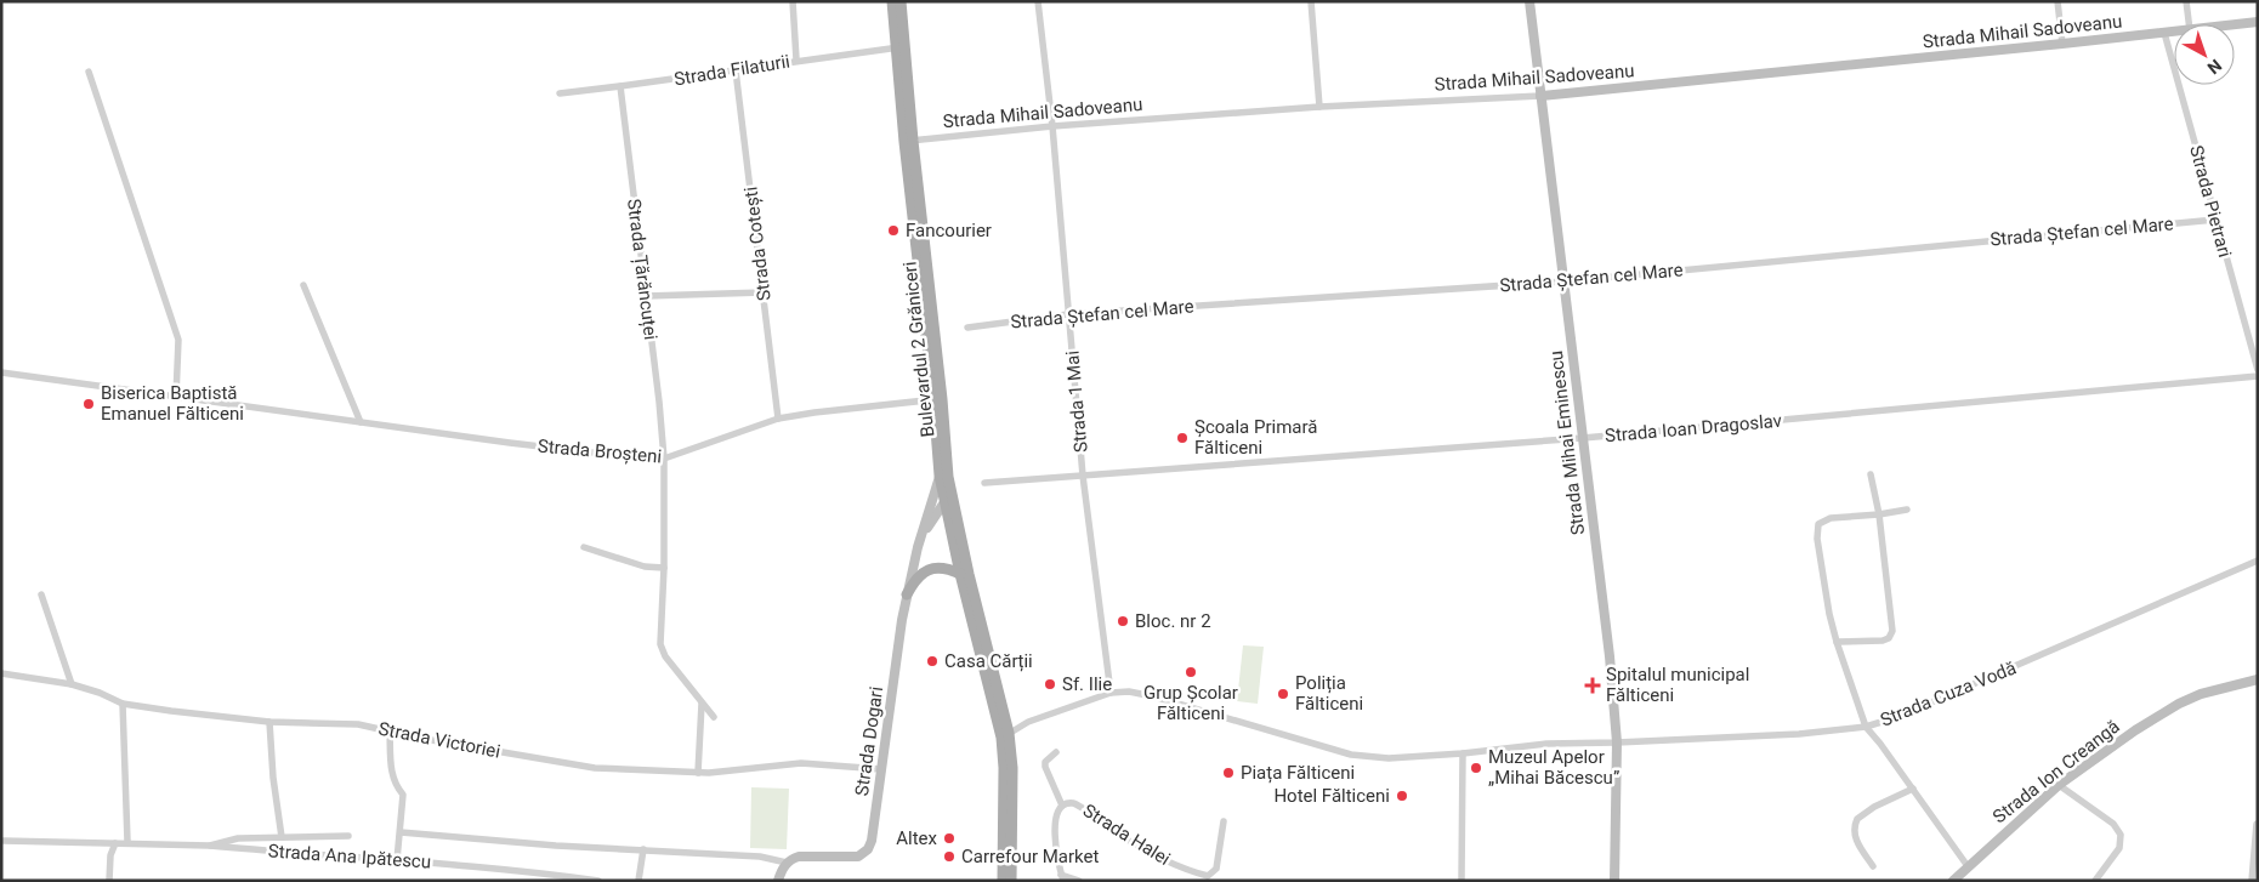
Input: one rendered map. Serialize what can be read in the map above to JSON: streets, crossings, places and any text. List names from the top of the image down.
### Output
{
  "streets": {
    "main road": ["Bulevardul 2 Grăniceri"],
    "street": [
      "Strada Mihail Sadoveanu",
      "Strada Filaturii",
      "Strada Pietrari",
      "Strada Ștefan cel Mare",
      "Strada Cotești",
      "Strada Țărăncuței",
      "Strada 1 Mai",
      "Strada Ioan Dragoslav",
      "Strada Mihai Eminescu",
      "Strada Broșteni",
      "Strada Cuza Vodă",
      "Strada Victoriei",
      "Strada Dogari",
      "Strada Ion Creangă",
      "Strada Halei",
      "Strada Ana Ipătescu"
    ]
  },
  "crossings": [
    ["Strada Mihail Sadoveanu", "Strada Pietrari"],
    ["Strada Mihail Sadoveanu", "Bulevardul 2 Grăniceri"],
    ["Strada Mihail Sadoveanu", "Strada 1 Mai"],
    ["Strada Mihail Sadoveanu", "Strada Mihai Eminescu"],
    ["Strada Filaturii", "Strada Cotești"],
    ["Strada Filaturii", "Strada Țărăncuței"],
    ["Strada Filaturii", "Bulevardul 2 Grăniceri"],
    ["Strada Pietrari", "Strada Ștefan cel Mare"],
    ["Strada Ștefan cel Mare", "Strada 1 Mai"],
    ["Strada Ștefan cel Mare", "Strada Mihai Eminescu"],
    ["Strada Cotești", "Strada Broșteni"],
    ["Strada Țărăncuței", "Strada Broșteni"],
    ["Bulevardul 2 Grăniceri", "Strada Broșteni"],
    ["Bulevardul 2 Grăniceri", "Strada Dogari"],
    ["Strada 1 Mai", "Strada Ioan Dragoslav"],
    ["Strada 1 Mai", "Strada Cuza Vodă"],
    ["Strada Ioan Dragoslav", "Strada Mihai Eminescu"],
    ["Strada Mihai Eminescu", "Strada Cuza Vodă"],
    ["Strada Victoriei", "Strada Dogari"]
  ],
  "places": {
    "other": [
      "Fancourier",
      "Biserica Baptistă Emanuel Fălticeni",
      "Școala Primară Fălticeni",
      "Bloc. nr 2",
      "Casa Cărții",
      "Grup Școlar Fălticeni",
      "Sf. Ilie",
      "Poliția Fălticeni",
      "Muzeul Apelor „Mihai Băcescu”",
      "Piața Fălticeni",
      "Hotel Fălticeni",
      "Altex",
      "Carrefour Market"
    ],
    "health": ["Spitalul municipal Fălticeni"]
  },
  "north": "bottom right"
}
